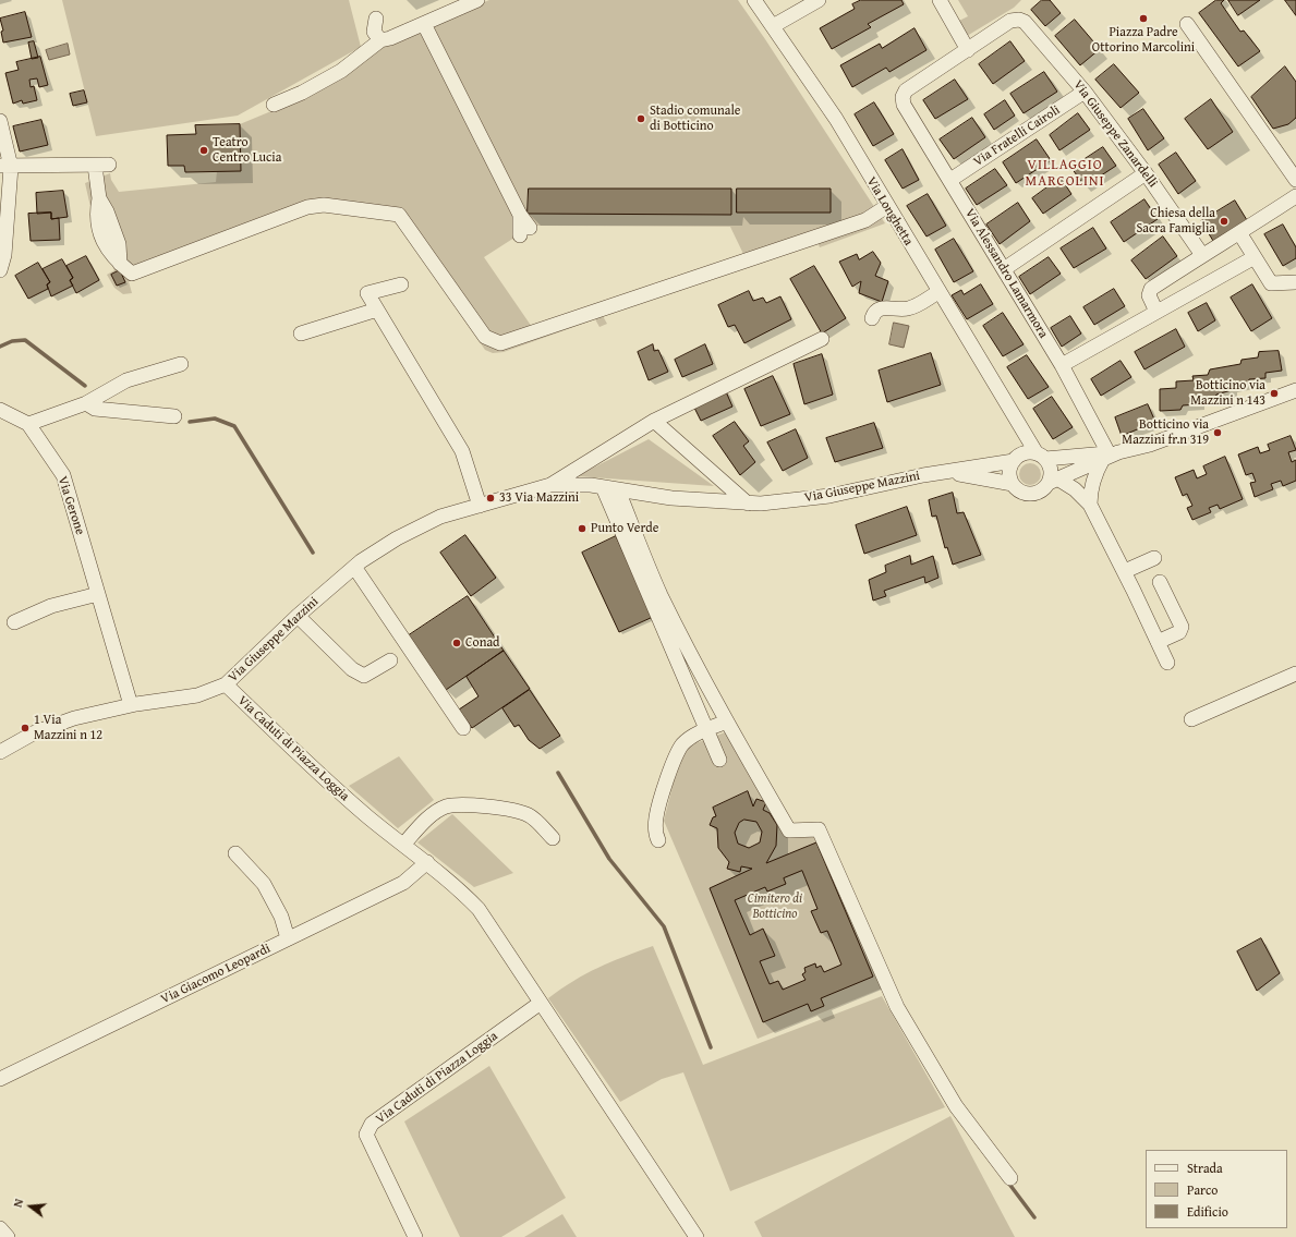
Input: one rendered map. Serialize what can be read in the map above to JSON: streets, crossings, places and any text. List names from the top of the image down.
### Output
{
  "streets": {
    "street": [
      "Via Giuseppe Zanardelli",
      "Via Fratelli Cairoli",
      "Via Longhetta",
      "Via Alessandro Lamarmora",
      "Via Giuseppe Mazzini",
      "Via Gerone",
      "Via Caduti di Piazza Loggia",
      "Via Giacomo Leopardi"
    ]
  },
  "crossings": [
    ["Via Giuseppe Zanardelli", "Via Fratelli Cairoli"],
    ["Via Giuseppe Zanardelli", "Via Alessandro Lamarmora"],
    ["Via Fratelli Cairoli", "Via Alessandro Lamarmora"],
    ["Via Longhetta", "Via Giuseppe Mazzini"],
    ["Via Alessandro Lamarmora", "Via Giuseppe Mazzini"],
    ["Via Giuseppe Mazzini", "Via Gerone"],
    ["Via Giuseppe Mazzini", "Via Caduti di Piazza Loggia"],
    ["Via Caduti di Piazza Loggia", "Via Giacomo Leopardi"]
  ],
  "districts": ["VILLAGGIO MARCOLINI"],
  "parks": ["Cimitero di Botticino"],
  "places": [
    "Piazza Padre Ottorino Marcolini",
    "Stadio comunale di Botticino",
    "Teatro Centro Lucia",
    "Chiesa della Sacra Famiglia",
    "Botticino via Mazzini n 143",
    "Botticino via Mazzini fr.n 319",
    "33 Via Mazzini",
    "Punto Verde",
    "Conad",
    "1 Via Mazzini n 12"
  ],
  "legend": ["Strada", "Parco", "Edificio"],
  "north": "left"
}
